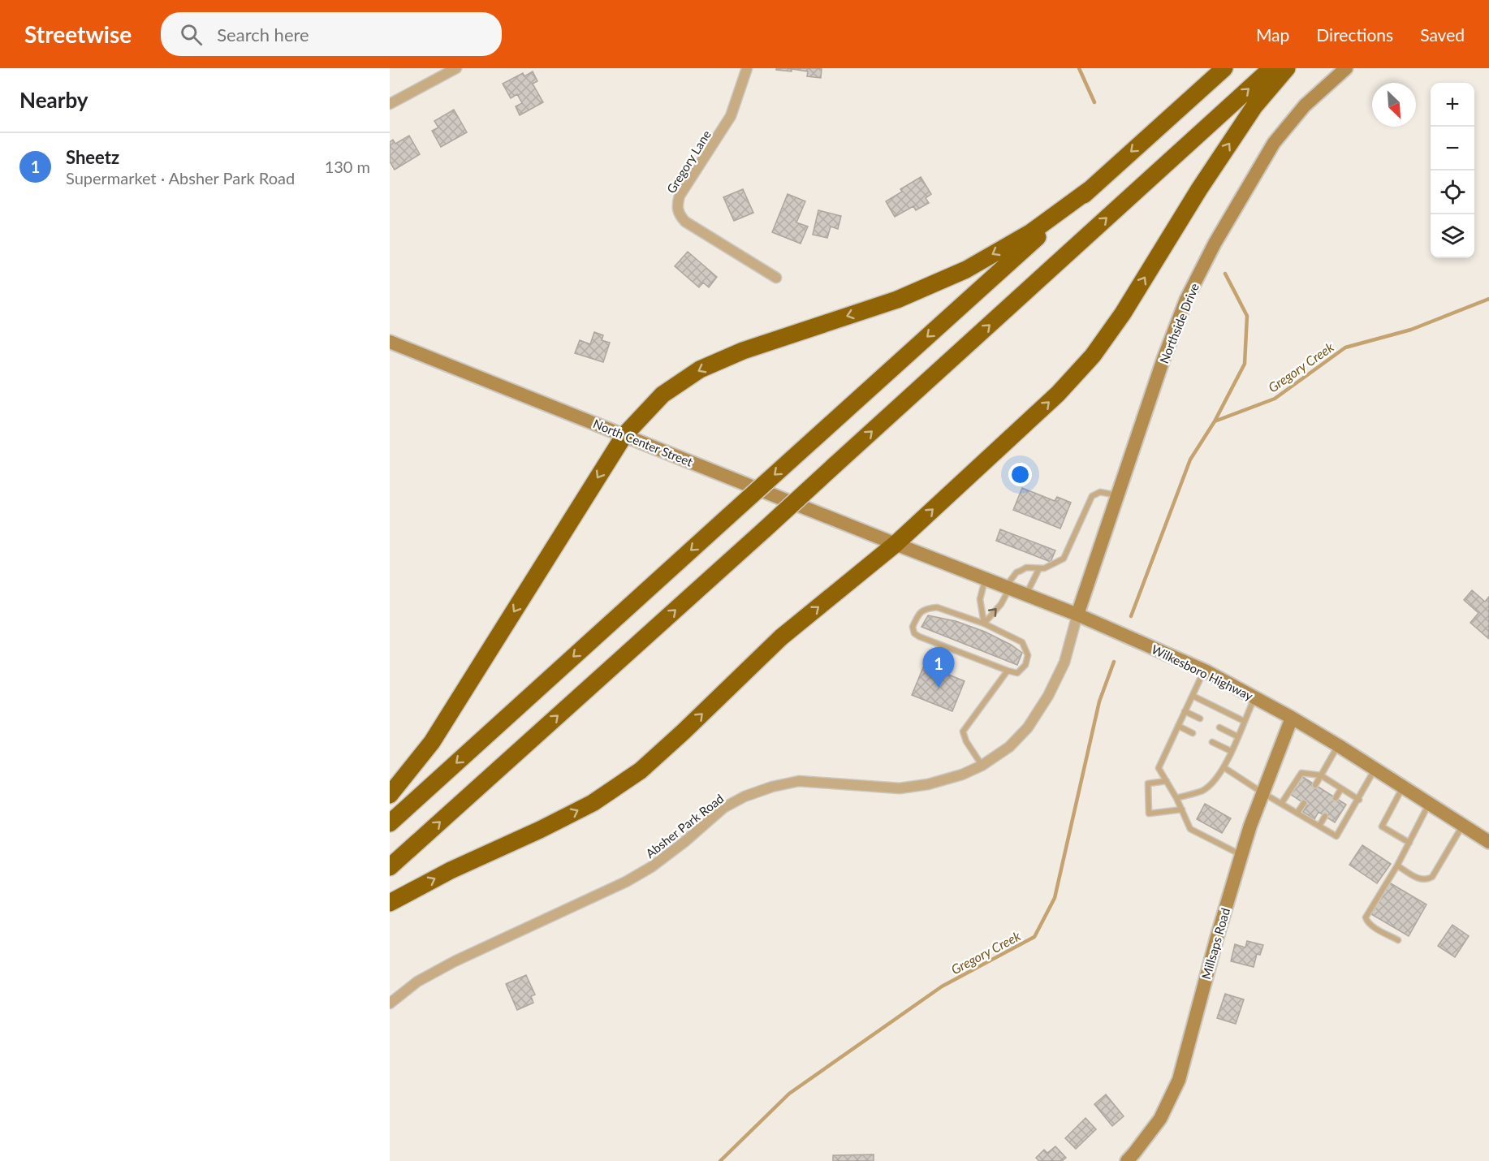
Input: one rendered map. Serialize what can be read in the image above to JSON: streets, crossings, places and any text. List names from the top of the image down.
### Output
{
  "streets": {
    "main road": [
      "Northside Drive",
      "North Center Street",
      "Wilkesboro Highway",
      "Millsaps Road"
    ],
    "street": ["Gregory Lane", "Absher Park Road"]
  },
  "crossings": [
    ["Northside Drive", "Wilkesboro Highway"],
    ["Northside Drive", "Absher Park Road"],
    ["North Center Street", "Wilkesboro Highway"],
    ["Wilkesboro Highway", "Absher Park Road"],
    ["Wilkesboro Highway", "Millsaps Road"]
  ],
  "water": ["Gregory Creek"],
  "north": "bottom right",
  "page": {
    "header": "Streetwise",
    "search": "Search here",
    "nav": ["Map", "Directions", "Saved"],
    "heading": "Nearby",
    "map_buttons": ["+", "−"],
    "list": [
      {
        "mark": "1",
        "name": "Sheetz",
        "note": "Supermarket · Absher Park Road",
        "value": "130 m"
      }
    ],
    "pins": "1"
  }
}
